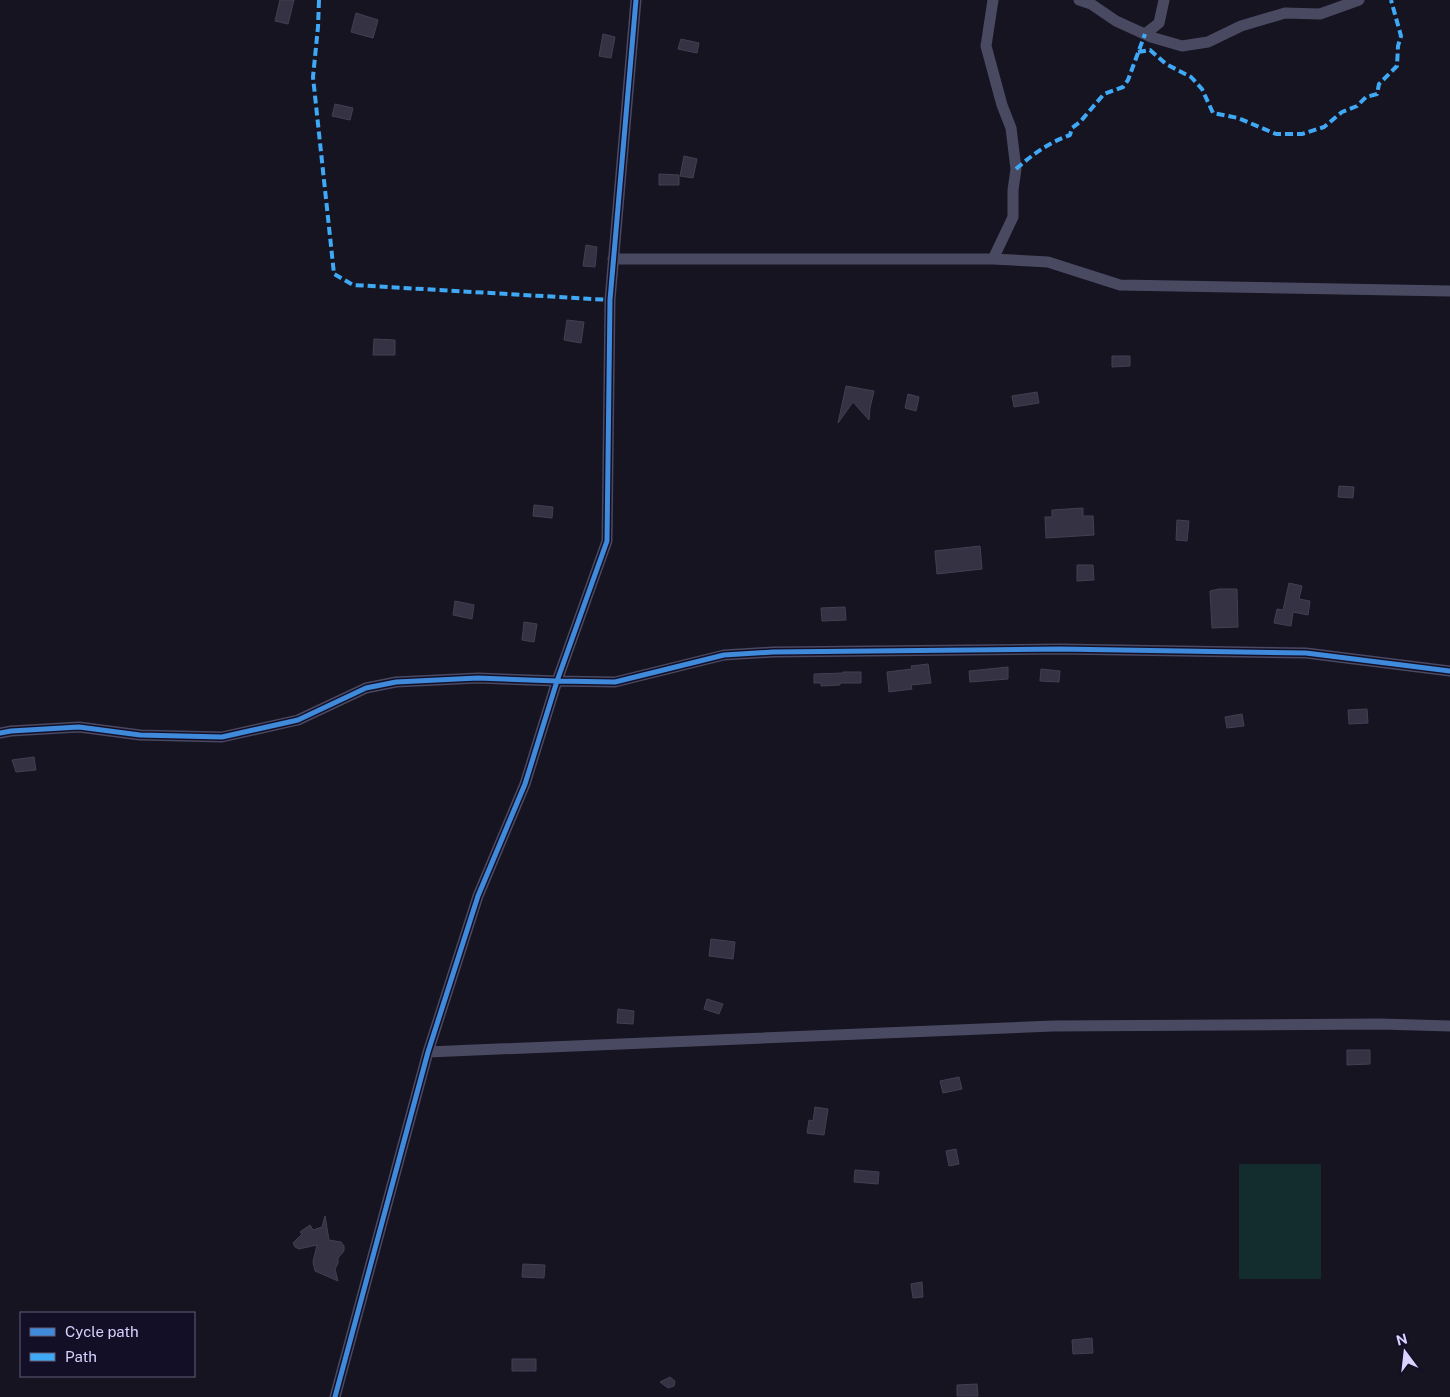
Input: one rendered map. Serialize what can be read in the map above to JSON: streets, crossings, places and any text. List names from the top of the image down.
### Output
{
  "legend": ["Cycle path", "Path"],
  "north": "top"
}
